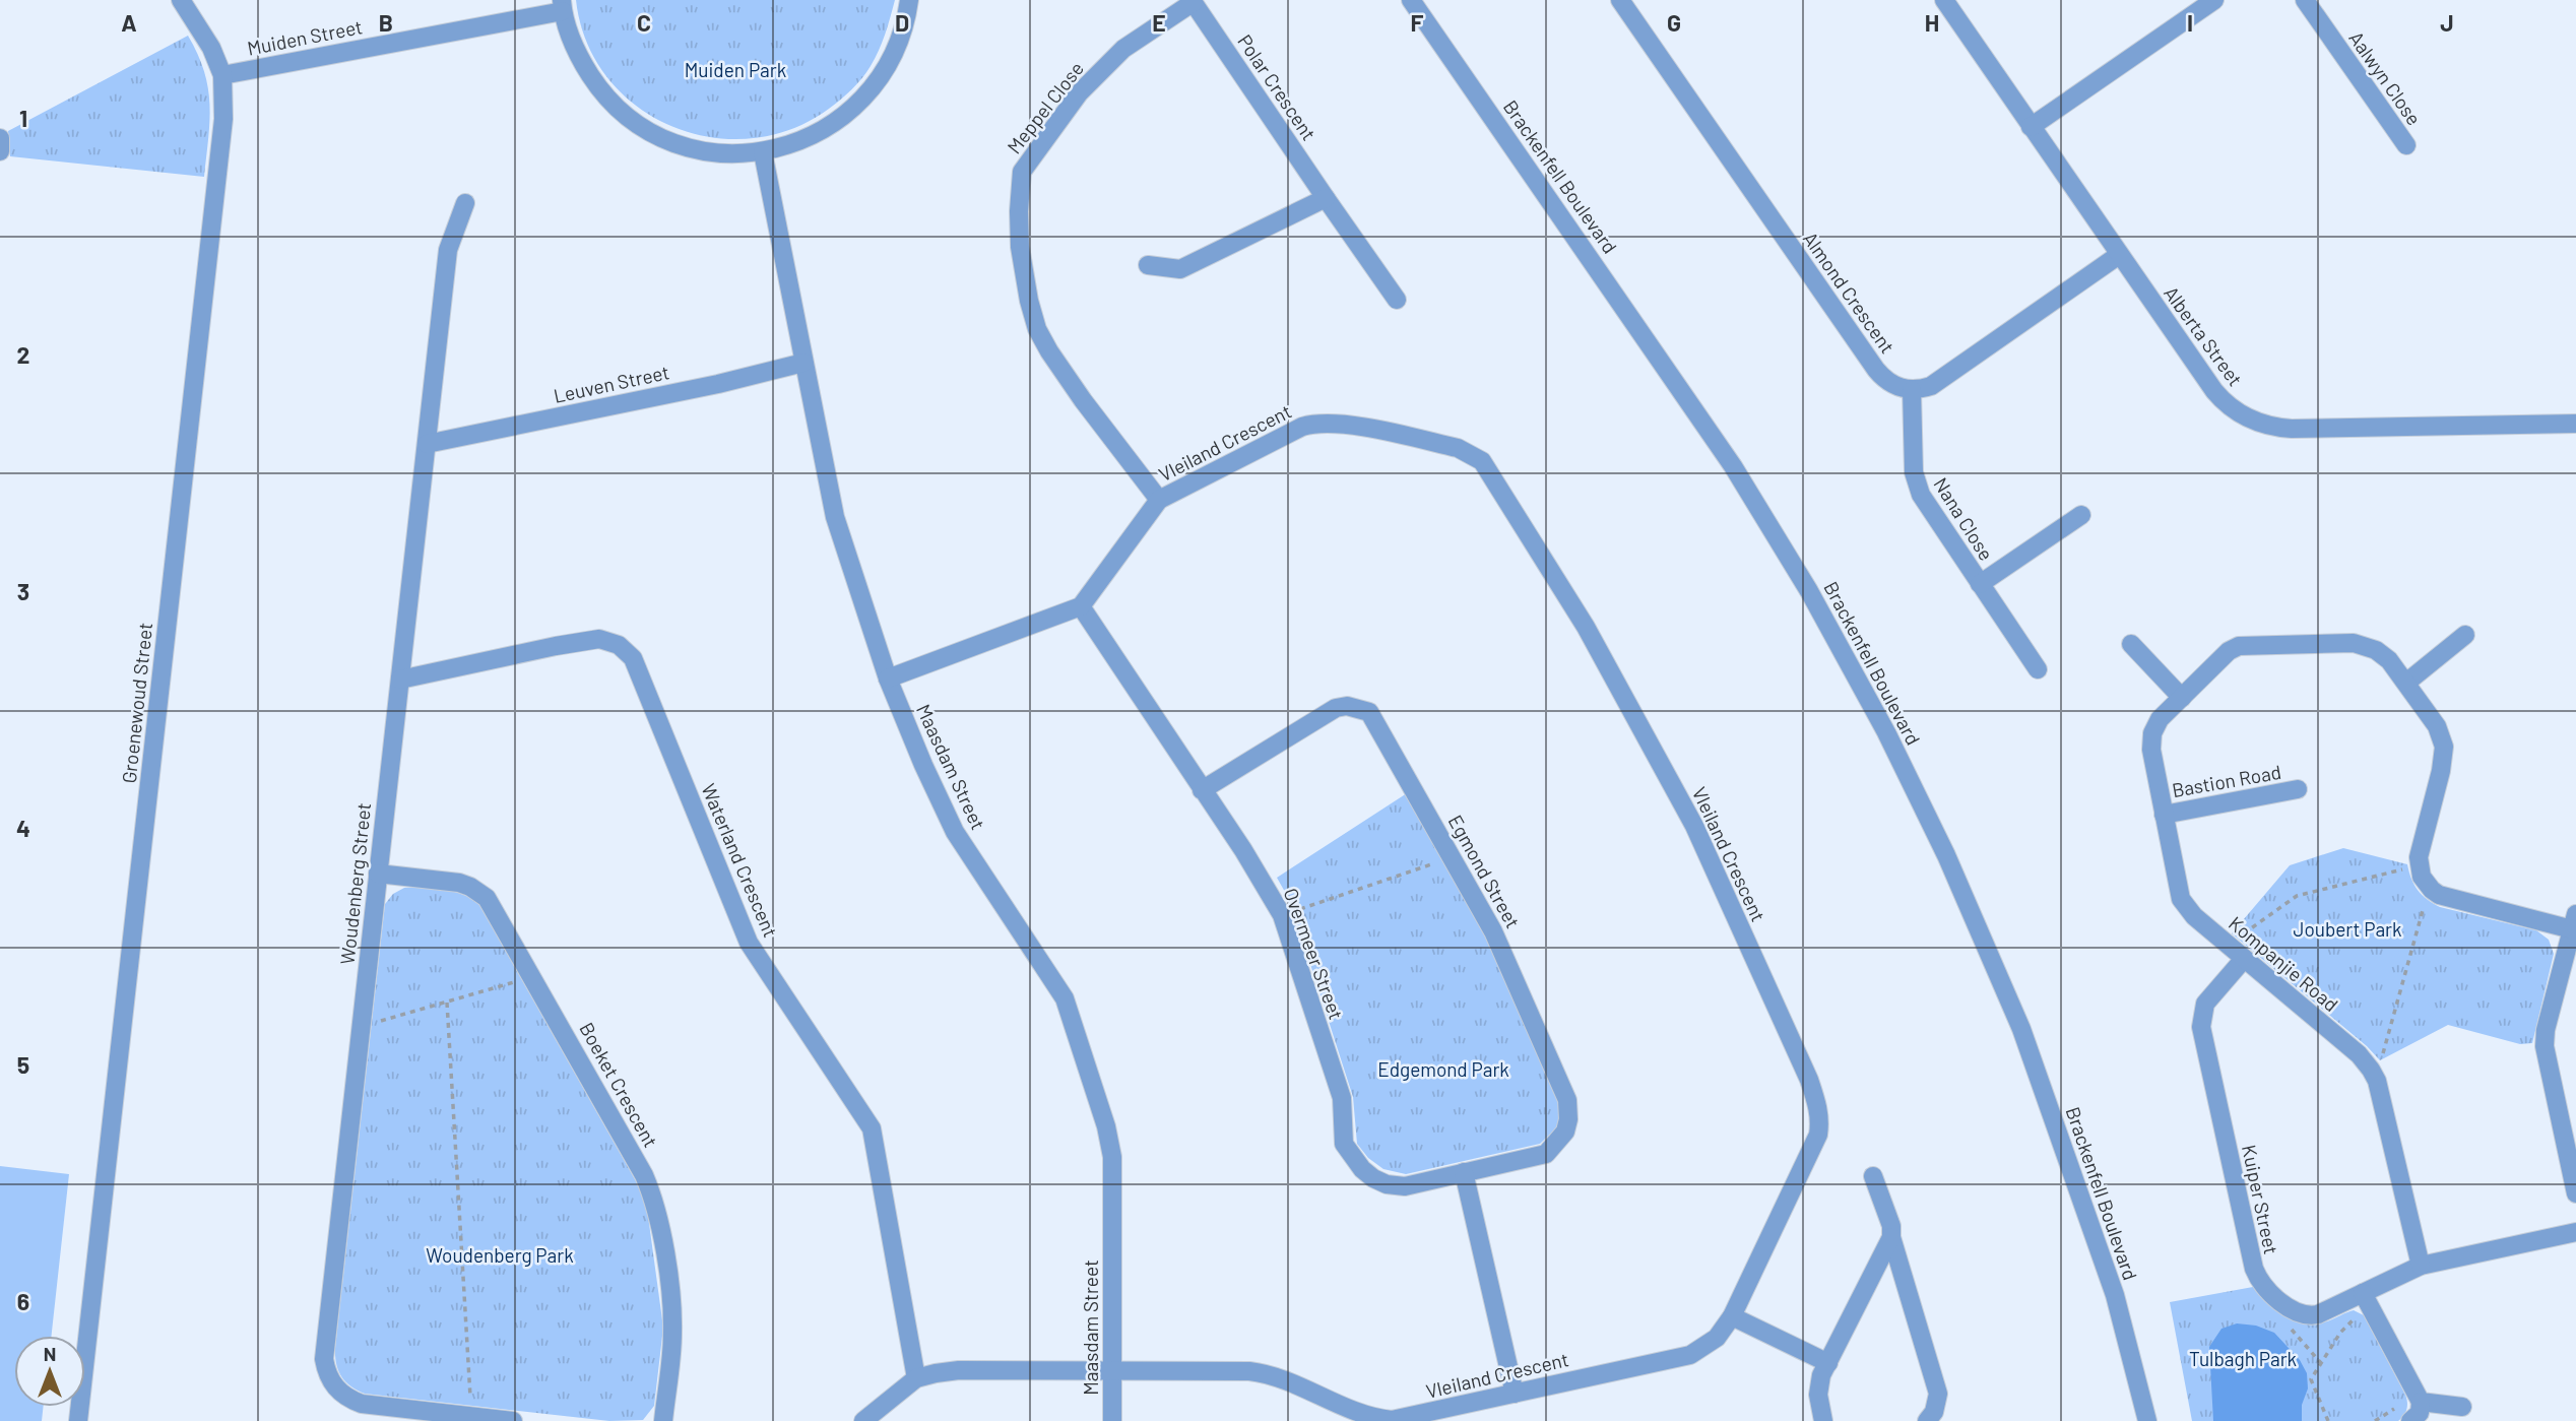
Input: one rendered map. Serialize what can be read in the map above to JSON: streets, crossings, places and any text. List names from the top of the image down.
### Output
{
  "streets": {
    "street": [
      "Muiden Street",
      "Aalwyn Close",
      "Polar Crescent",
      "Meppel Close",
      "Brackenfell Boulevard",
      "Almond Crescent",
      "Alberta Street",
      "Leuven Street",
      "Vleiland Crescent",
      "Nana Close",
      "Groenewoud Street",
      "Maasdam Street",
      "Bastion Road",
      "Waterland Crescent",
      "Egmond Street",
      "Woudenberg Street",
      "Overmeer Street",
      "Kompanjie Road",
      "Boeket Crescent",
      "Kuiper Street"
    ]
  },
  "crossings": [
    ["Muiden Street", "Groenewoud Street"],
    ["Polar Crescent", "Meppel Close"],
    ["Meppel Close", "Vleiland Crescent"],
    ["Almond Crescent", "Nana Close"],
    ["Leuven Street", "Maasdam Street"],
    ["Leuven Street", "Woudenberg Street"],
    ["Vleiland Crescent", "Maasdam Street"],
    ["Vleiland Crescent", "Overmeer Street"],
    ["Bastion Road", "Kompanjie Road"],
    ["Waterland Crescent", "Woudenberg Street"],
    ["Egmond Street", "Overmeer Street"],
    ["Woudenberg Street", "Boeket Crescent"],
    ["Kompanjie Road", "Kuiper Street"]
  ],
  "parks": [
    "Muiden Park",
    "Joubert Park",
    "Edgemond Park",
    "Woudenberg Park",
    "Tulbagh Park"
  ],
  "north": "top",
  "grid": {
    "columns": [
      "A",
      "B",
      "C",
      "D",
      "E",
      "F",
      "G",
      "H",
      "I",
      "J"
    ],
    "rows": [
      "1",
      "2",
      "3",
      "4",
      "5",
      "6"
    ]
  }
}
